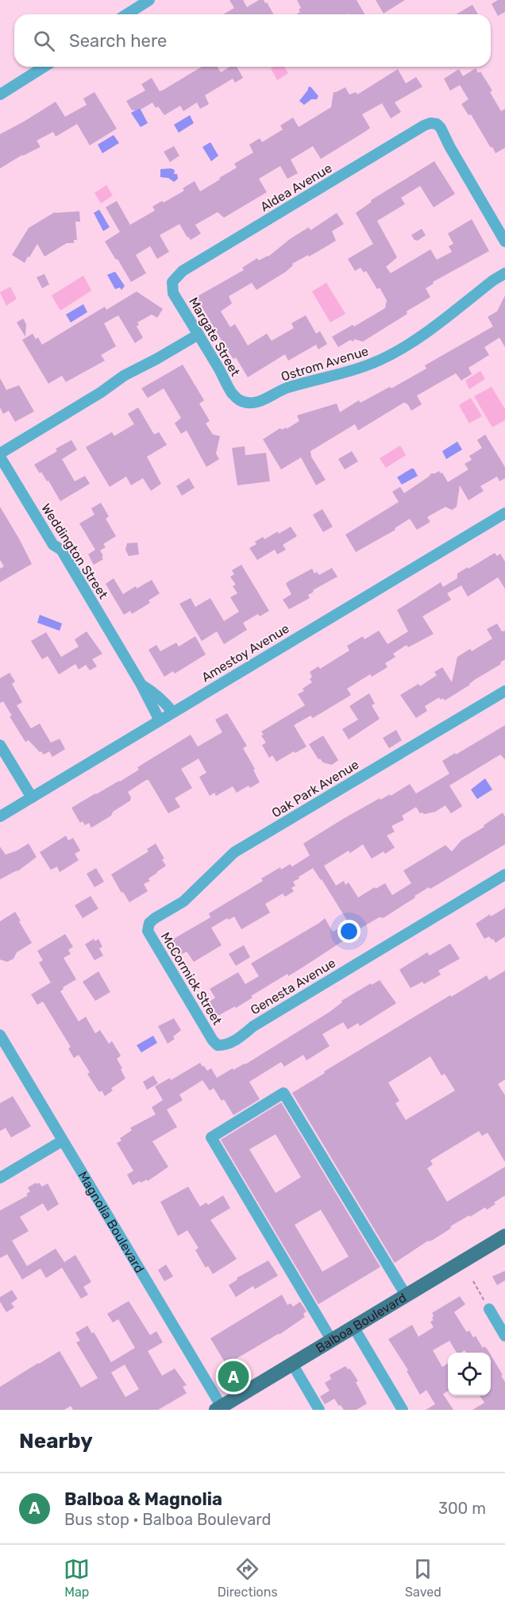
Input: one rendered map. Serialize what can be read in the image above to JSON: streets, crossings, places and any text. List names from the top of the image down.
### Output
{
  "streets": {
    "main road": ["Balboa Boulevard"],
    "street": [
      "Aldea Avenue",
      "Margate Street",
      "Ostrom Avenue",
      "Weddington Street",
      "Amestoy Avenue",
      "Oak Park Avenue",
      "McCormick Street",
      "Genesta Avenue",
      "Magnolia Boulevard"
    ]
  },
  "crossings": [
    ["Aldea Avenue", "Margate Street"],
    ["Margate Street", "Ostrom Avenue"],
    ["Weddington Street", "Amestoy Avenue"],
    ["Oak Park Avenue", "McCormick Street"],
    ["McCormick Street", "Genesta Avenue"],
    ["Magnolia Boulevard", "Balboa Boulevard"]
  ],
  "page": {
    "search": "Search here",
    "pins": "A",
    "heading": "Nearby",
    "list": [
      {
        "mark": "A",
        "name": "Balboa & Magnolia",
        "note": "Bus stop · Balboa Boulevard",
        "value": "300 m"
      }
    ],
    "nav": ["Map", "Directions", "Saved"]
  }
}
